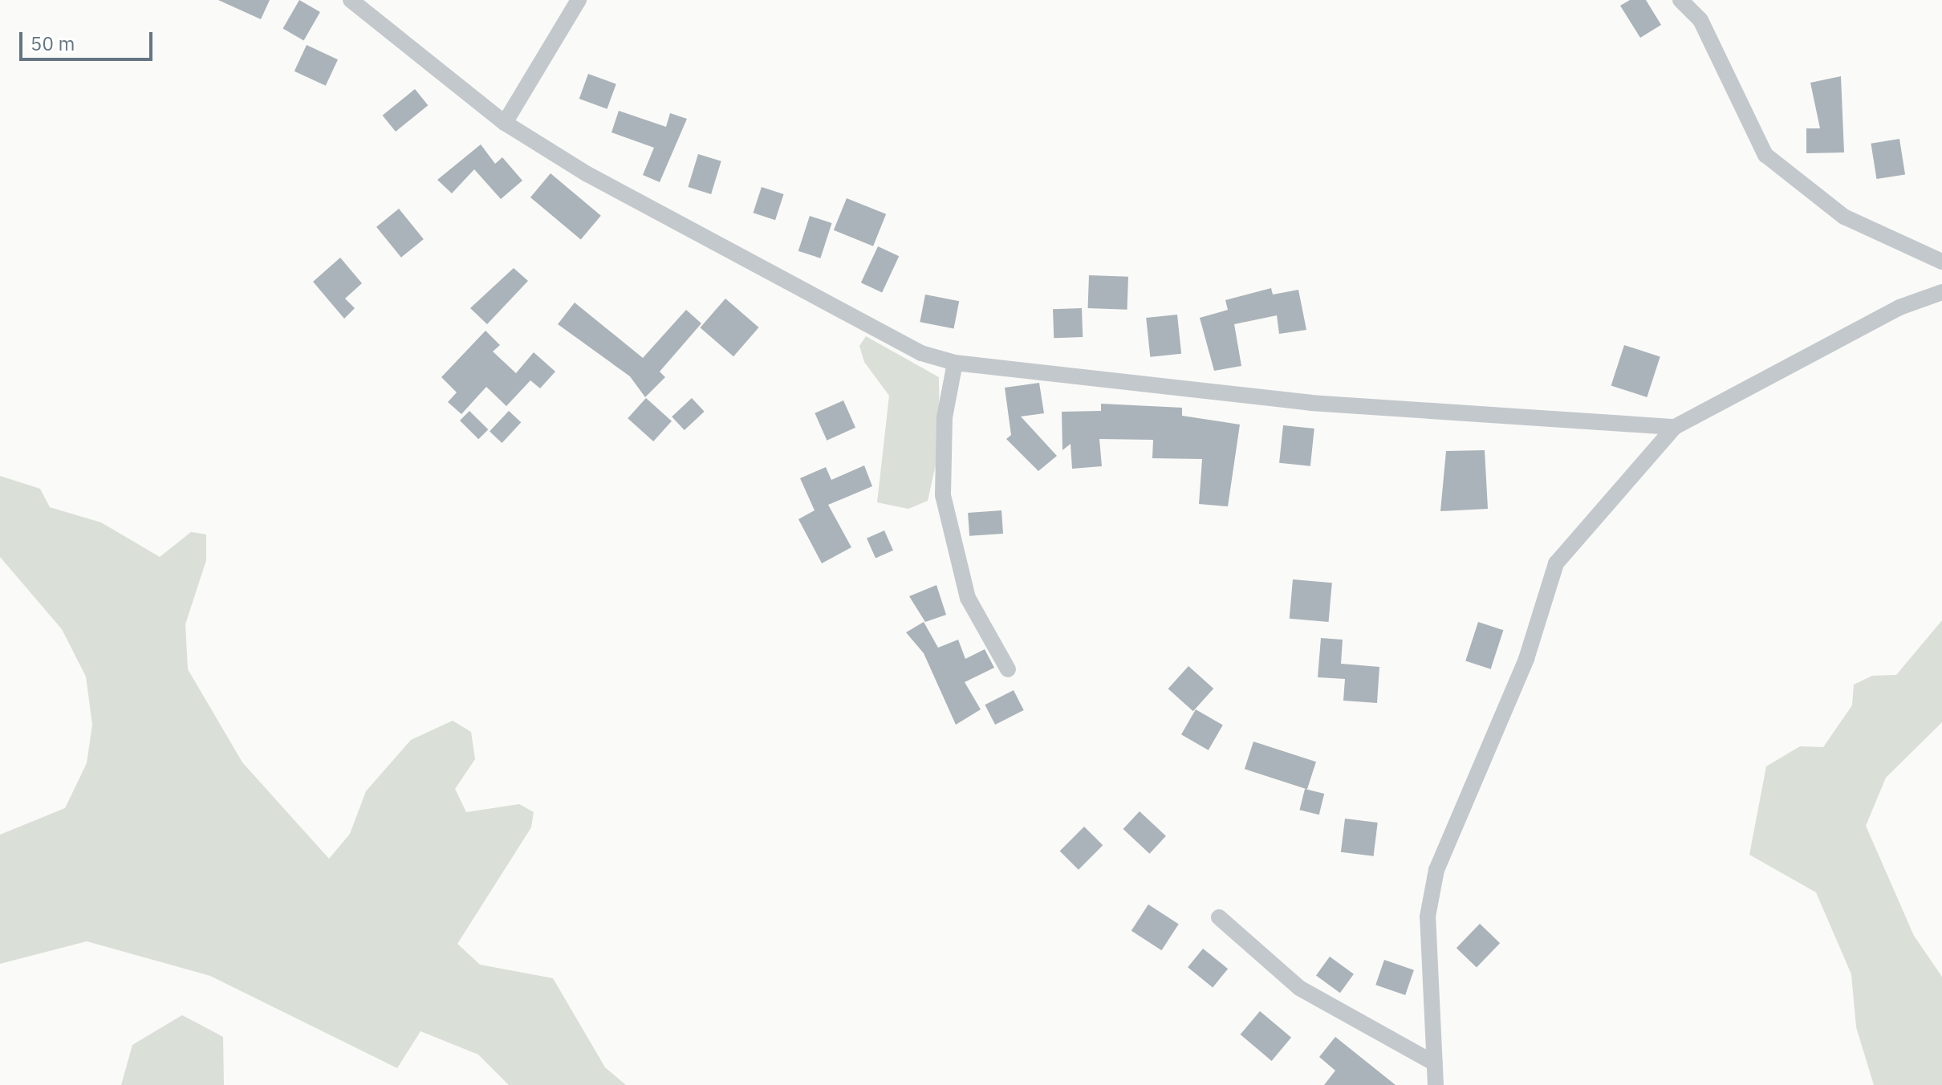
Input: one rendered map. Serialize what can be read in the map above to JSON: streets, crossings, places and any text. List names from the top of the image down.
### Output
{
  "scale_bar": "50 m"
}
